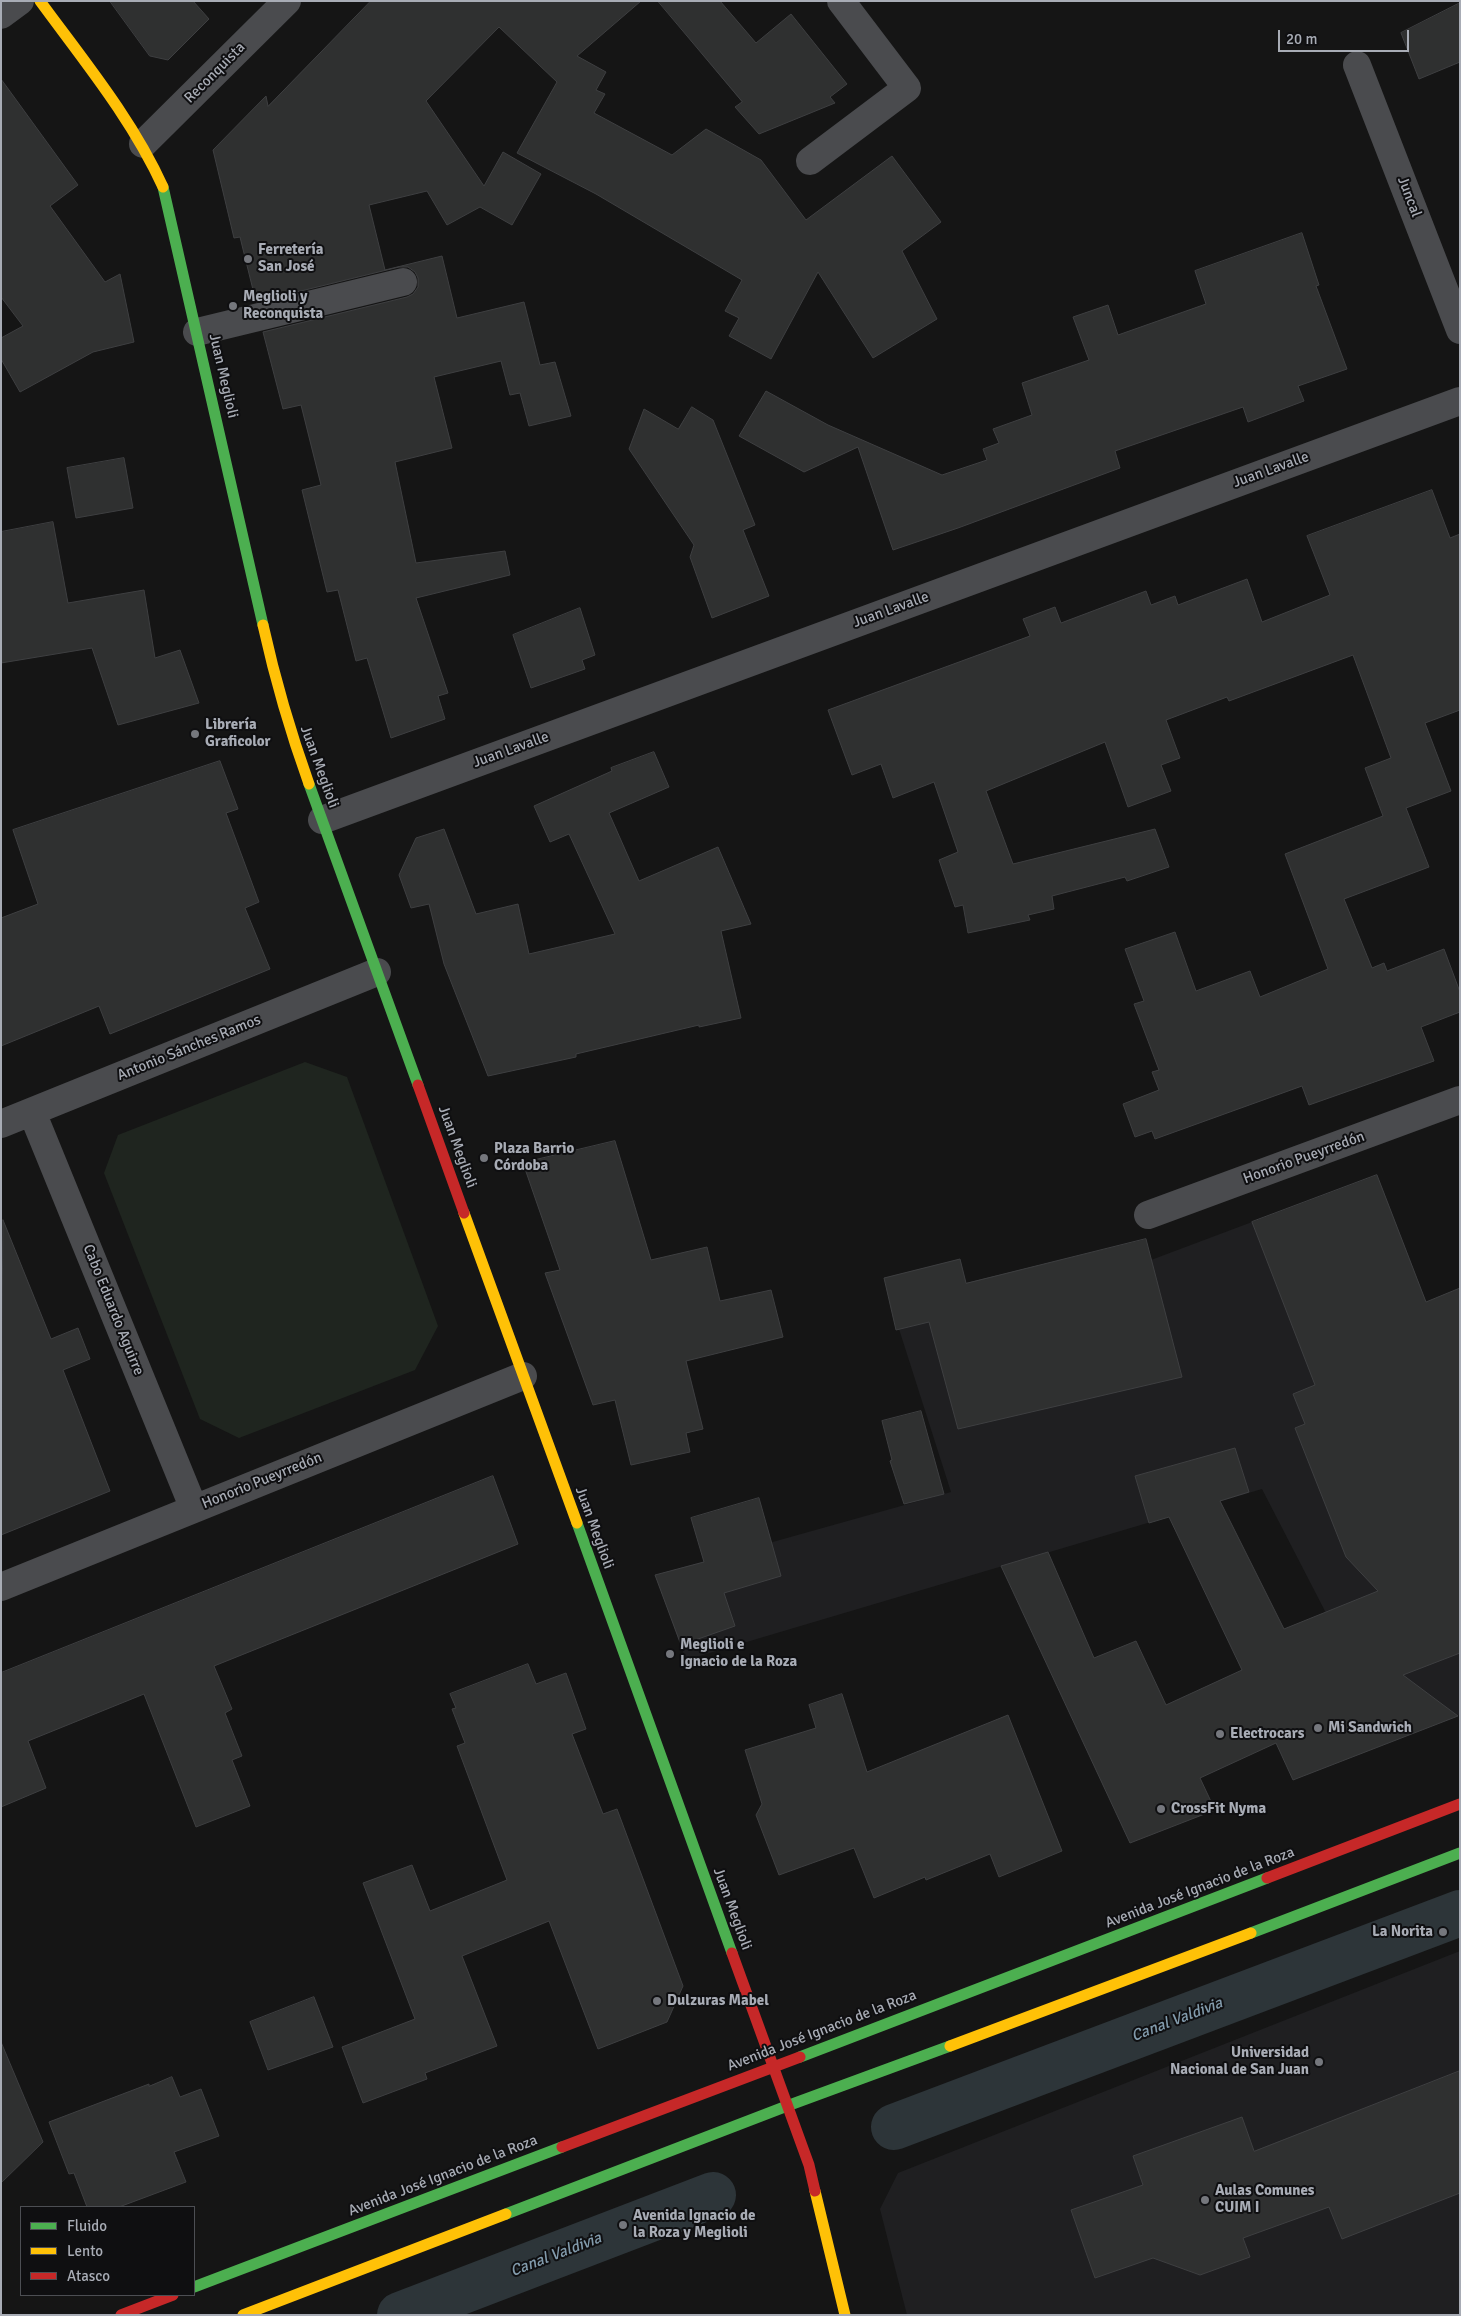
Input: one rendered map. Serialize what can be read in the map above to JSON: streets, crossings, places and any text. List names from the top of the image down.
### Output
{
  "streets": {
    "main road": ["Juan Meglioli", "Avenida José Ignacio de la Roza"],
    "street": [
      "Reconquista",
      "Juncal",
      "Juan Lavalle",
      "Antonio Sánches Ramos",
      "Honorio Pueyrredón",
      "Cabo Eduardo Aguirre"
    ]
  },
  "crossings": [
    ["Reconquista", "Juan Meglioli"],
    ["Juan Meglioli", "Juan Lavalle"],
    ["Juan Meglioli", "Antonio Sánches Ramos"],
    ["Juan Meglioli", "Honorio Pueyrredón"],
    ["Juan Meglioli", "Avenida José Ignacio de la Roza"],
    ["Antonio Sánches Ramos", "Cabo Eduardo Aguirre"],
    ["Honorio Pueyrredón", "Cabo Eduardo Aguirre"]
  ],
  "water": ["Canal Valdivia"],
  "places": [
    "Ferretería San José",
    "Meglioli y Reconquista",
    "Librería Graficolor",
    "Plaza Barrio Córdoba",
    "Meglioli e Ignacio de la Roza",
    "Mi Sandwich",
    "Electrocars",
    "CrossFit Nyma",
    "La Norita",
    "Dulzuras Mabel",
    "Universidad Nacional de San Juan",
    "Aulas Comunes CUIM I",
    "Avenida Ignacio de la Roza y Meglioli"
  ],
  "legend": ["Fluido", "Lento", "Atasco"],
  "scale_bar": "20 m"
}
